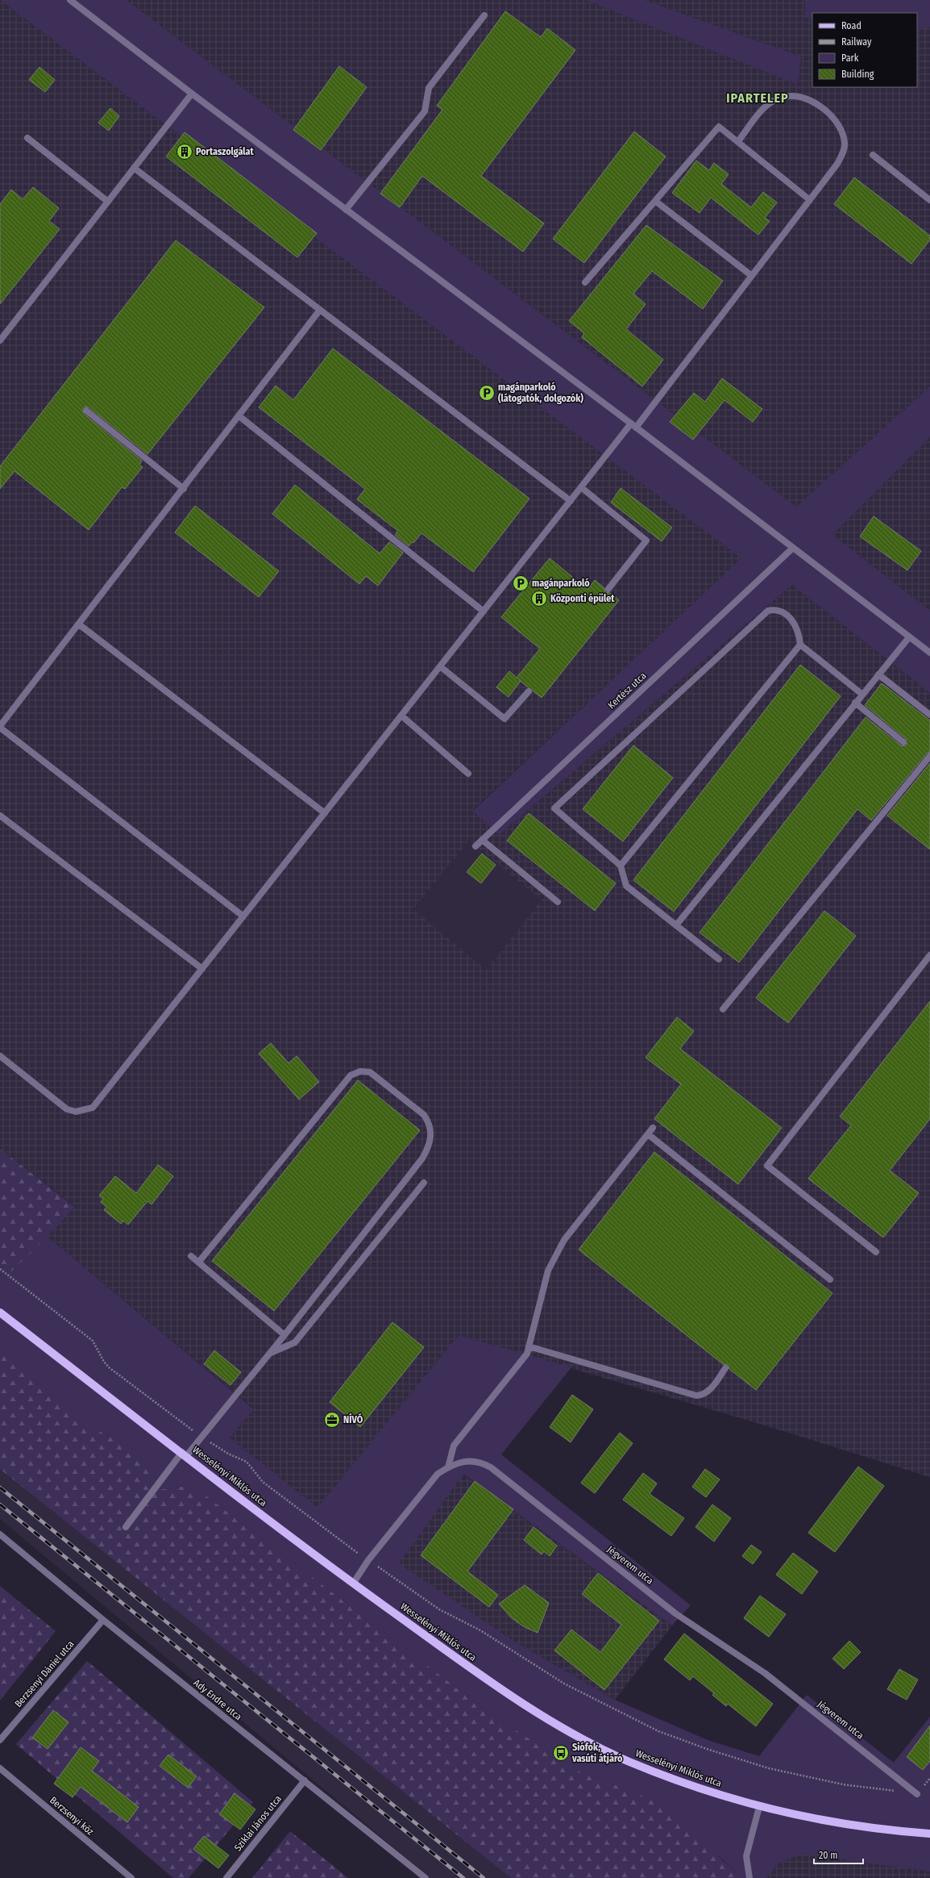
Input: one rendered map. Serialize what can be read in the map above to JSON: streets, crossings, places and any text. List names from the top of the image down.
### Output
{
  "streets": {
    "main road": ["Wesselényi Miklós utca"],
    "street": [
      "Kertész utca",
      "Jégverem utca",
      "Berzsenyi Dániel utca",
      "Ady Endre utca",
      "Berzsenyi köz",
      "Sziklai János utca"
    ]
  },
  "crossings": [
    ["Wesselényi Miklós utca", "Jégverem utca"],
    ["Berzsenyi Dániel utca", "Ady Endre utca"],
    ["Ady Endre utca", "Sziklai János utca"]
  ],
  "districts": ["IPARTELEP"],
  "places": {
    "building": ["Portaszolgálat", "Központi épület"],
    "parking": ["magánparkoló (látogatók, dolgozók)", "magánparkoló"],
    "office": ["NÍVÓ"],
    "bus stop": ["Siófok, vasúti átjáró"]
  },
  "legend": [
    "Road",
    "Railway",
    "Park",
    "Building"
  ],
  "scale_bar": "20 m"
}
